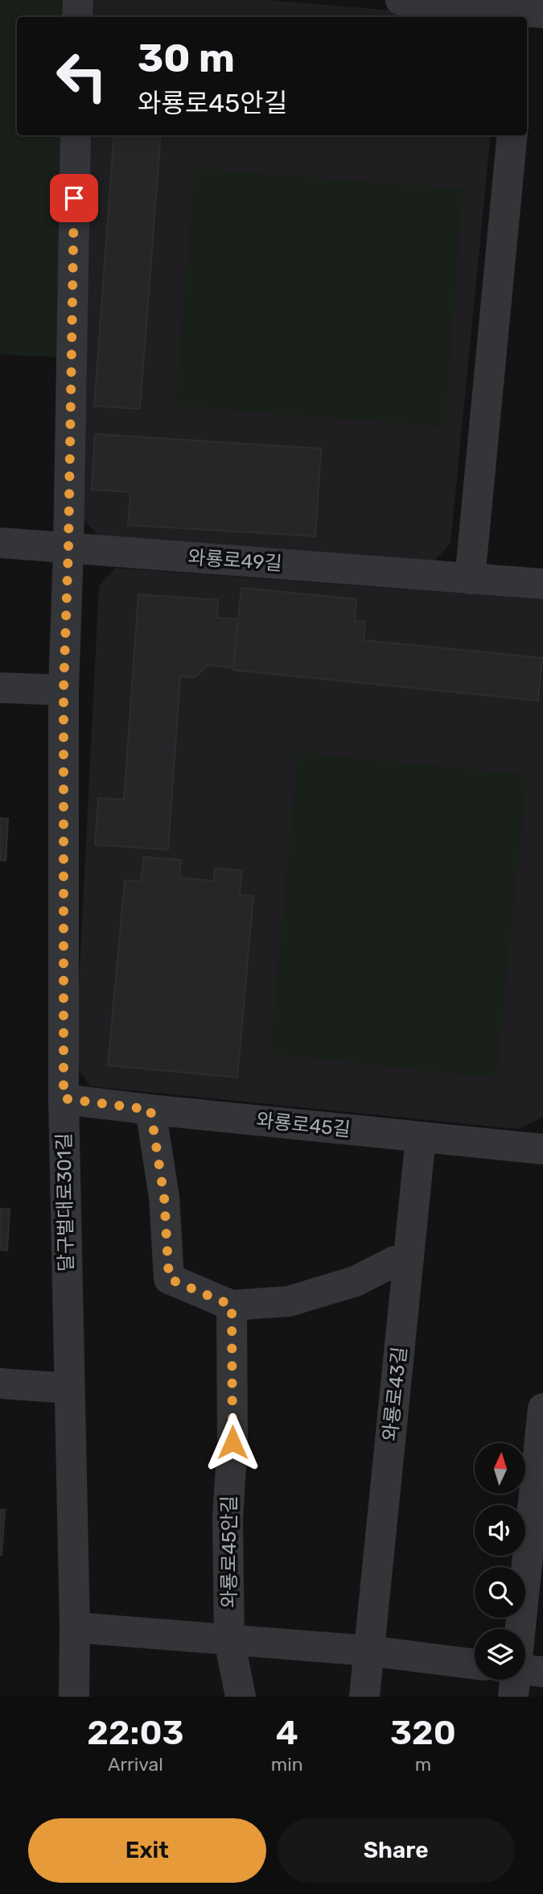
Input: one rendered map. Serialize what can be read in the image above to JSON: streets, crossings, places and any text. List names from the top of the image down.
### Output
{
  "streets": {
    "street": [
      "와룡로49길",
      "와룡로45길",
      "달구벌대로301길",
      "와룡로43길",
      "와룡로45안길"
    ]
  },
  "crossings": [
    ["와룡로49길", "달구벌대로301길"],
    ["와룡로45길", "달구벌대로301길"],
    ["와룡로45길", "와룡로43길"]
  ],
  "north": "top",
  "page": {
    "turn": ["30 m", "와룡로45안길"],
    "eta": [
      "22:03",
      "Arrival",
      "4",
      "min",
      "320",
      "m"
    ],
    "buttons": ["Exit", "Share"]
  }
}
